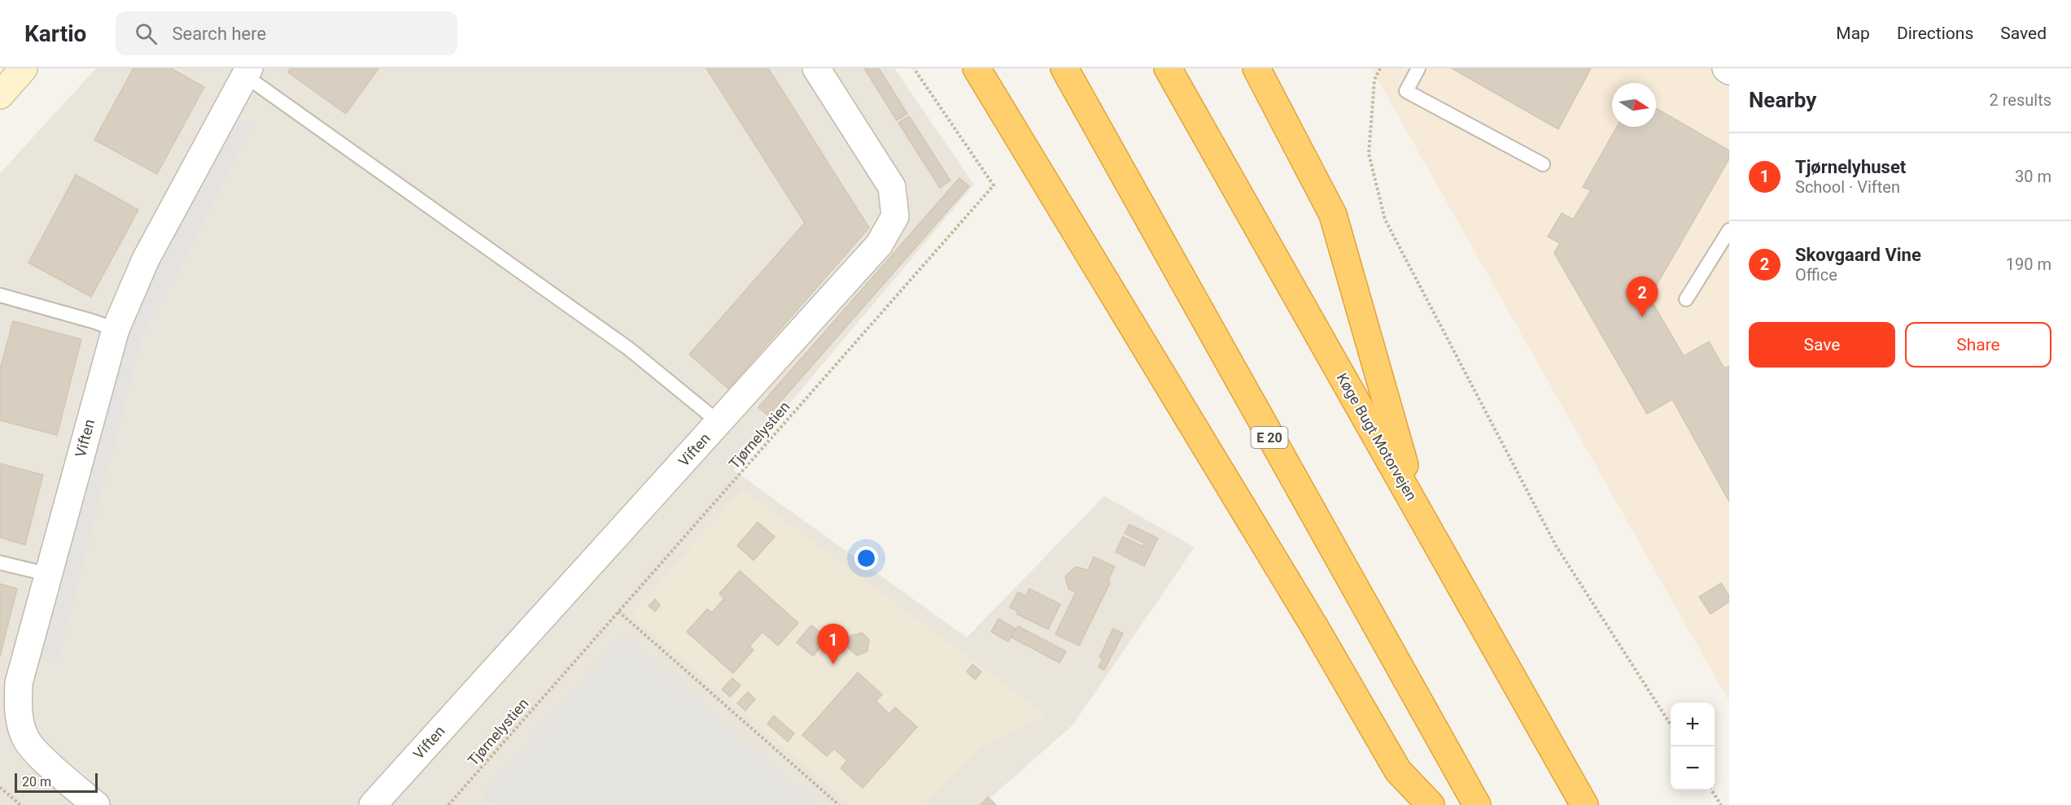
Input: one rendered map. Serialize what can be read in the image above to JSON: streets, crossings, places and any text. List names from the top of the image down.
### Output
{
  "streets": {
    "highway": ["Køge Bugt Motorvejen", "E 20"],
    "street": ["Viften"],
    "path": ["Tjørnelystien"]
  },
  "scale_bar": "20 m",
  "north": "right",
  "page": {
    "header": "Kartio",
    "search": "Search here",
    "nav": ["Map", "Directions", "Saved"],
    "heading": ["Nearby", "2 results"],
    "list": [
      {
        "mark": "1",
        "name": "Tjørnelyhuset",
        "note": "School · Viften",
        "value": "30 m"
      },
      {
        "mark": "2",
        "name": "Skovgaard Vine",
        "note": "Office",
        "value": "190 m"
      }
    ],
    "pins": ["2", "1"],
    "buttons": ["Save", "Share"],
    "map_buttons": ["+", "−"],
    "scale": "20 m"
  }
}
